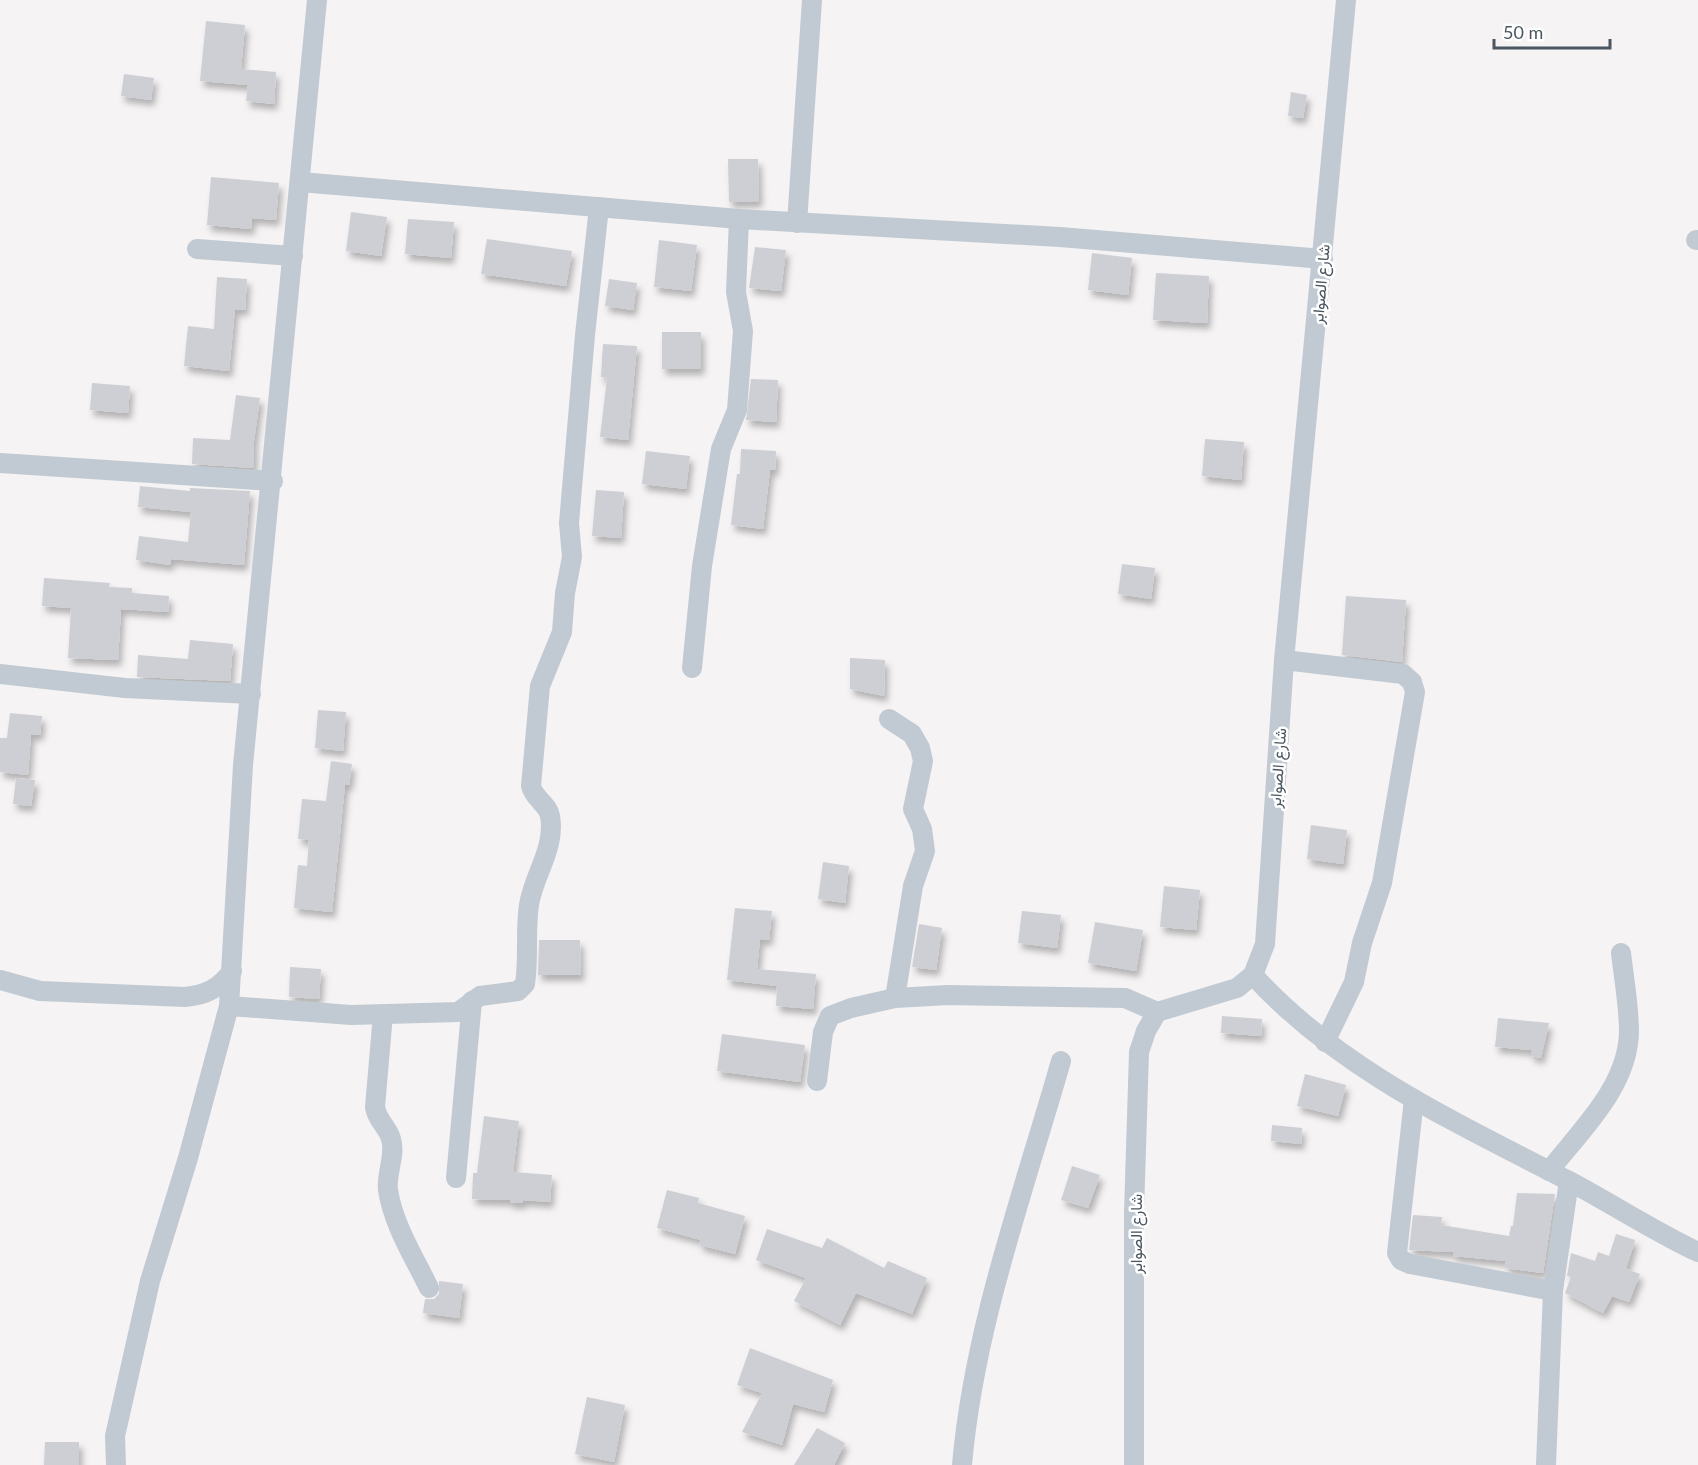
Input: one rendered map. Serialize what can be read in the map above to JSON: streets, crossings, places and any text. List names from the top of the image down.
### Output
{
  "streets": {
    "street": ["شارع الصوابر"]
  },
  "scale_bar": "50 m"
}
